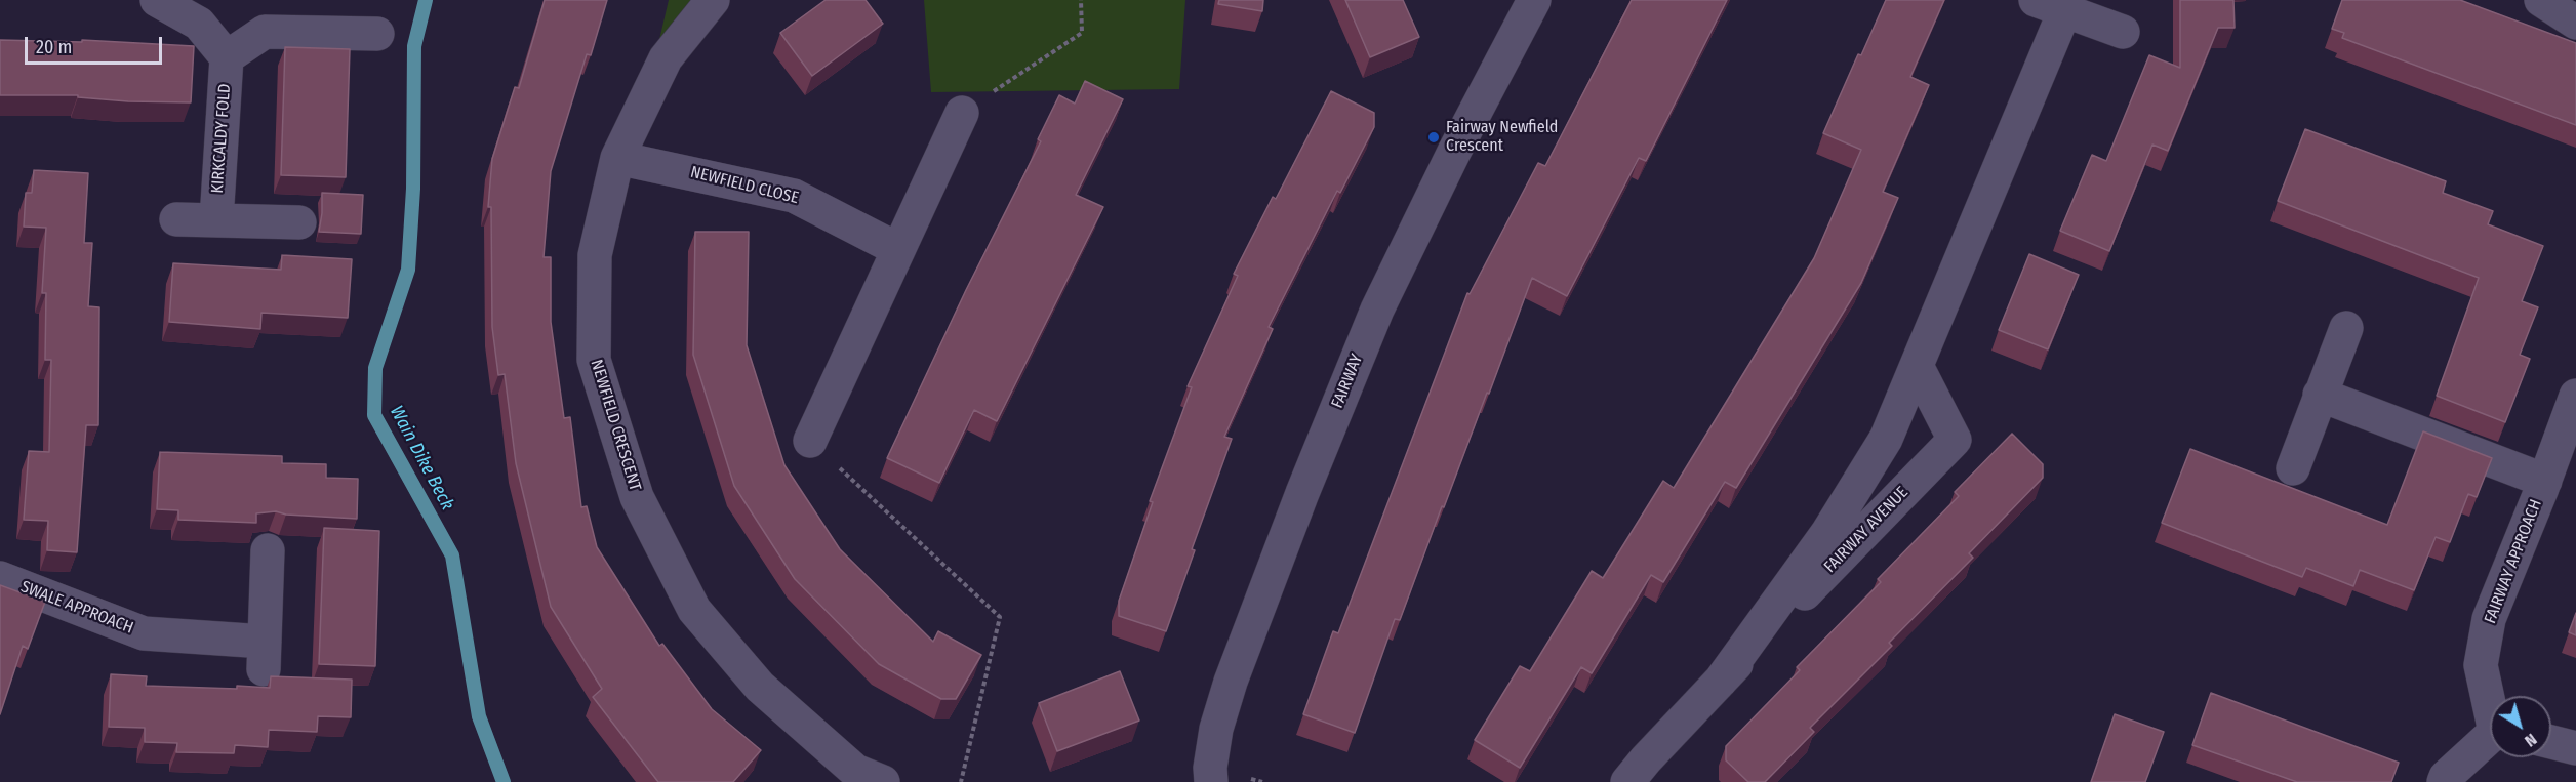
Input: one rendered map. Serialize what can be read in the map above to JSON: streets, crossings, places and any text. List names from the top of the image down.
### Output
{
  "streets": {
    "street": [
      "KIRKCALDY FOLD",
      "NEWFIELD CLOSE",
      "FAIRWAY",
      "NEWFIELD CRESCENT",
      "FAIRWAY AVENUE",
      "FAIRWAY APPROACH",
      "SWALE APPROACH"
    ]
  },
  "crossings": [
    ["NEWFIELD CLOSE", "NEWFIELD CRESCENT"]
  ],
  "water": ["Wain Dike Beck"],
  "places": ["Fairway Newfield Crescent"],
  "scale_bar": "20 m",
  "north": "bottom right"
}
